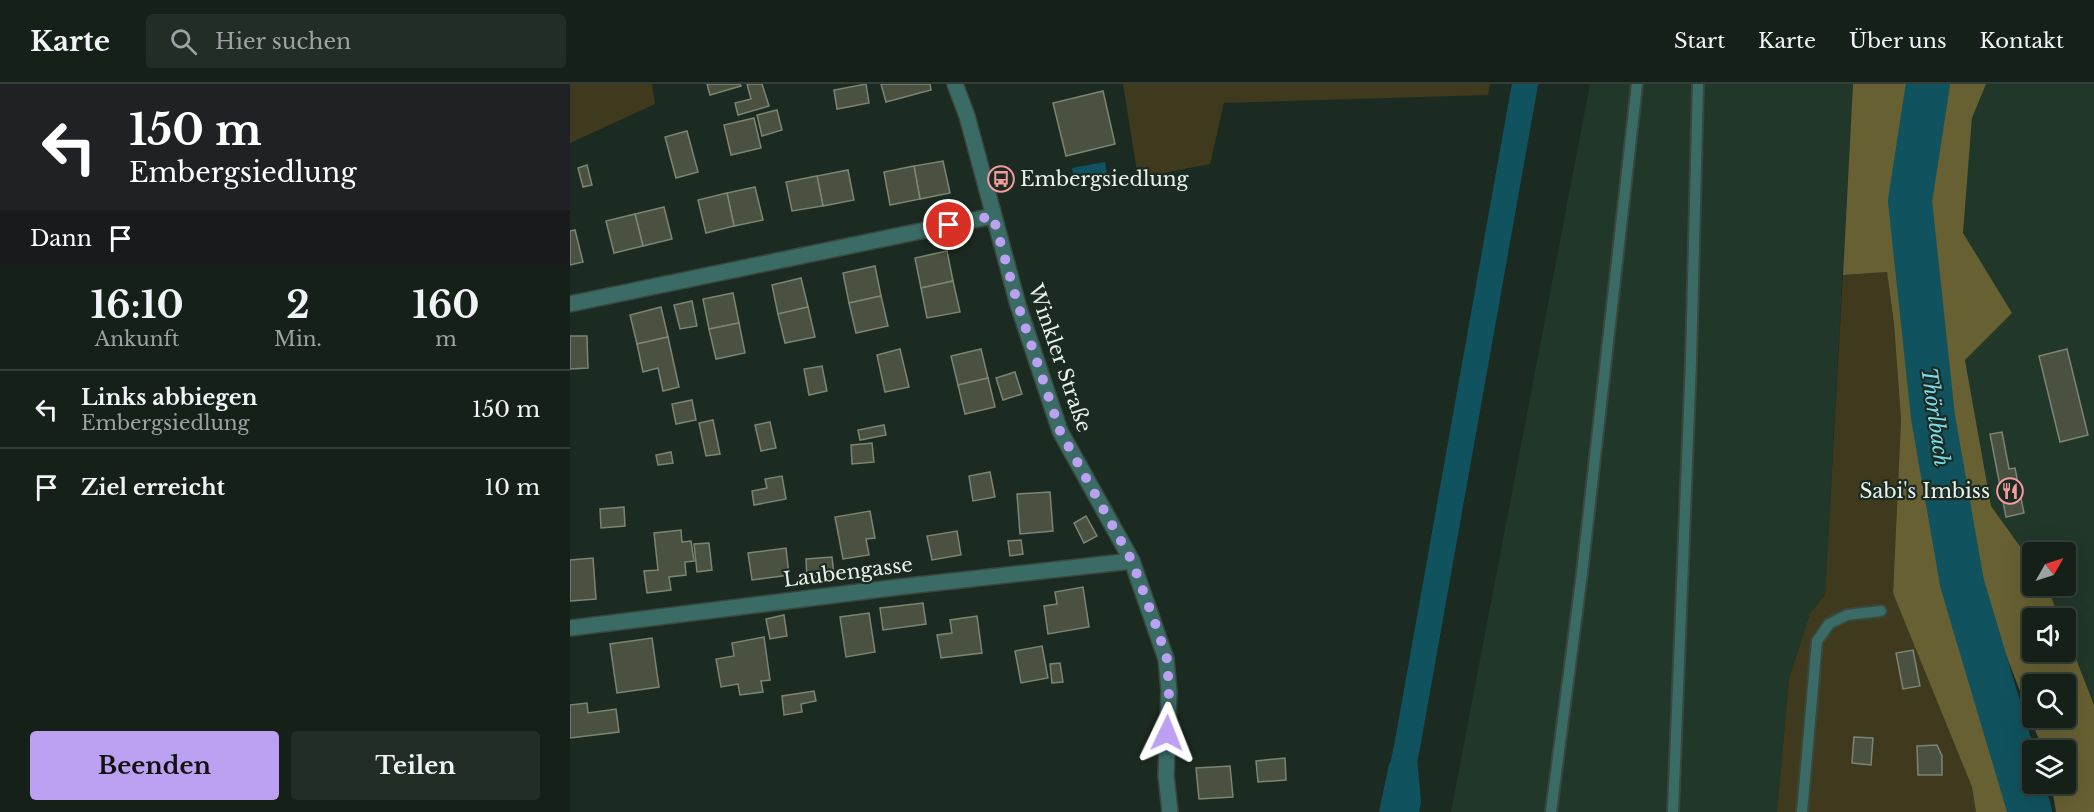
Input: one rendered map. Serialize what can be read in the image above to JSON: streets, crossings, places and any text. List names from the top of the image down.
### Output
{
  "streets": {
    "street": ["Winkler Straße", "Laubengasse"]
  },
  "crossings": [
    ["Winkler Straße", "Laubengasse"]
  ],
  "water": ["Thörlbach"],
  "places": {
    "bus stop": ["Embergsiedlung"],
    "restaurant": ["Sabi's Imbiss"]
  },
  "north": "top right",
  "page": {
    "header": "Karte",
    "search": "Hier suchen",
    "nav": [
      "Start",
      "Karte",
      "Über uns",
      "Kontakt"
    ],
    "turn": ["150 m", "Embergsiedlung"],
    "then": "Dann",
    "eta": [
      "16:10",
      "Ankunft",
      "2",
      "Min.",
      "160",
      "m"
    ],
    "list": [
      {
        "name": "Links abbiegen",
        "note": "Embergsiedlung",
        "value": "150 m"
      },
      {
        "name": "Ziel erreicht",
        "value": "10 m"
      }
    ],
    "buttons": ["Beenden", "Teilen"]
  }
}
